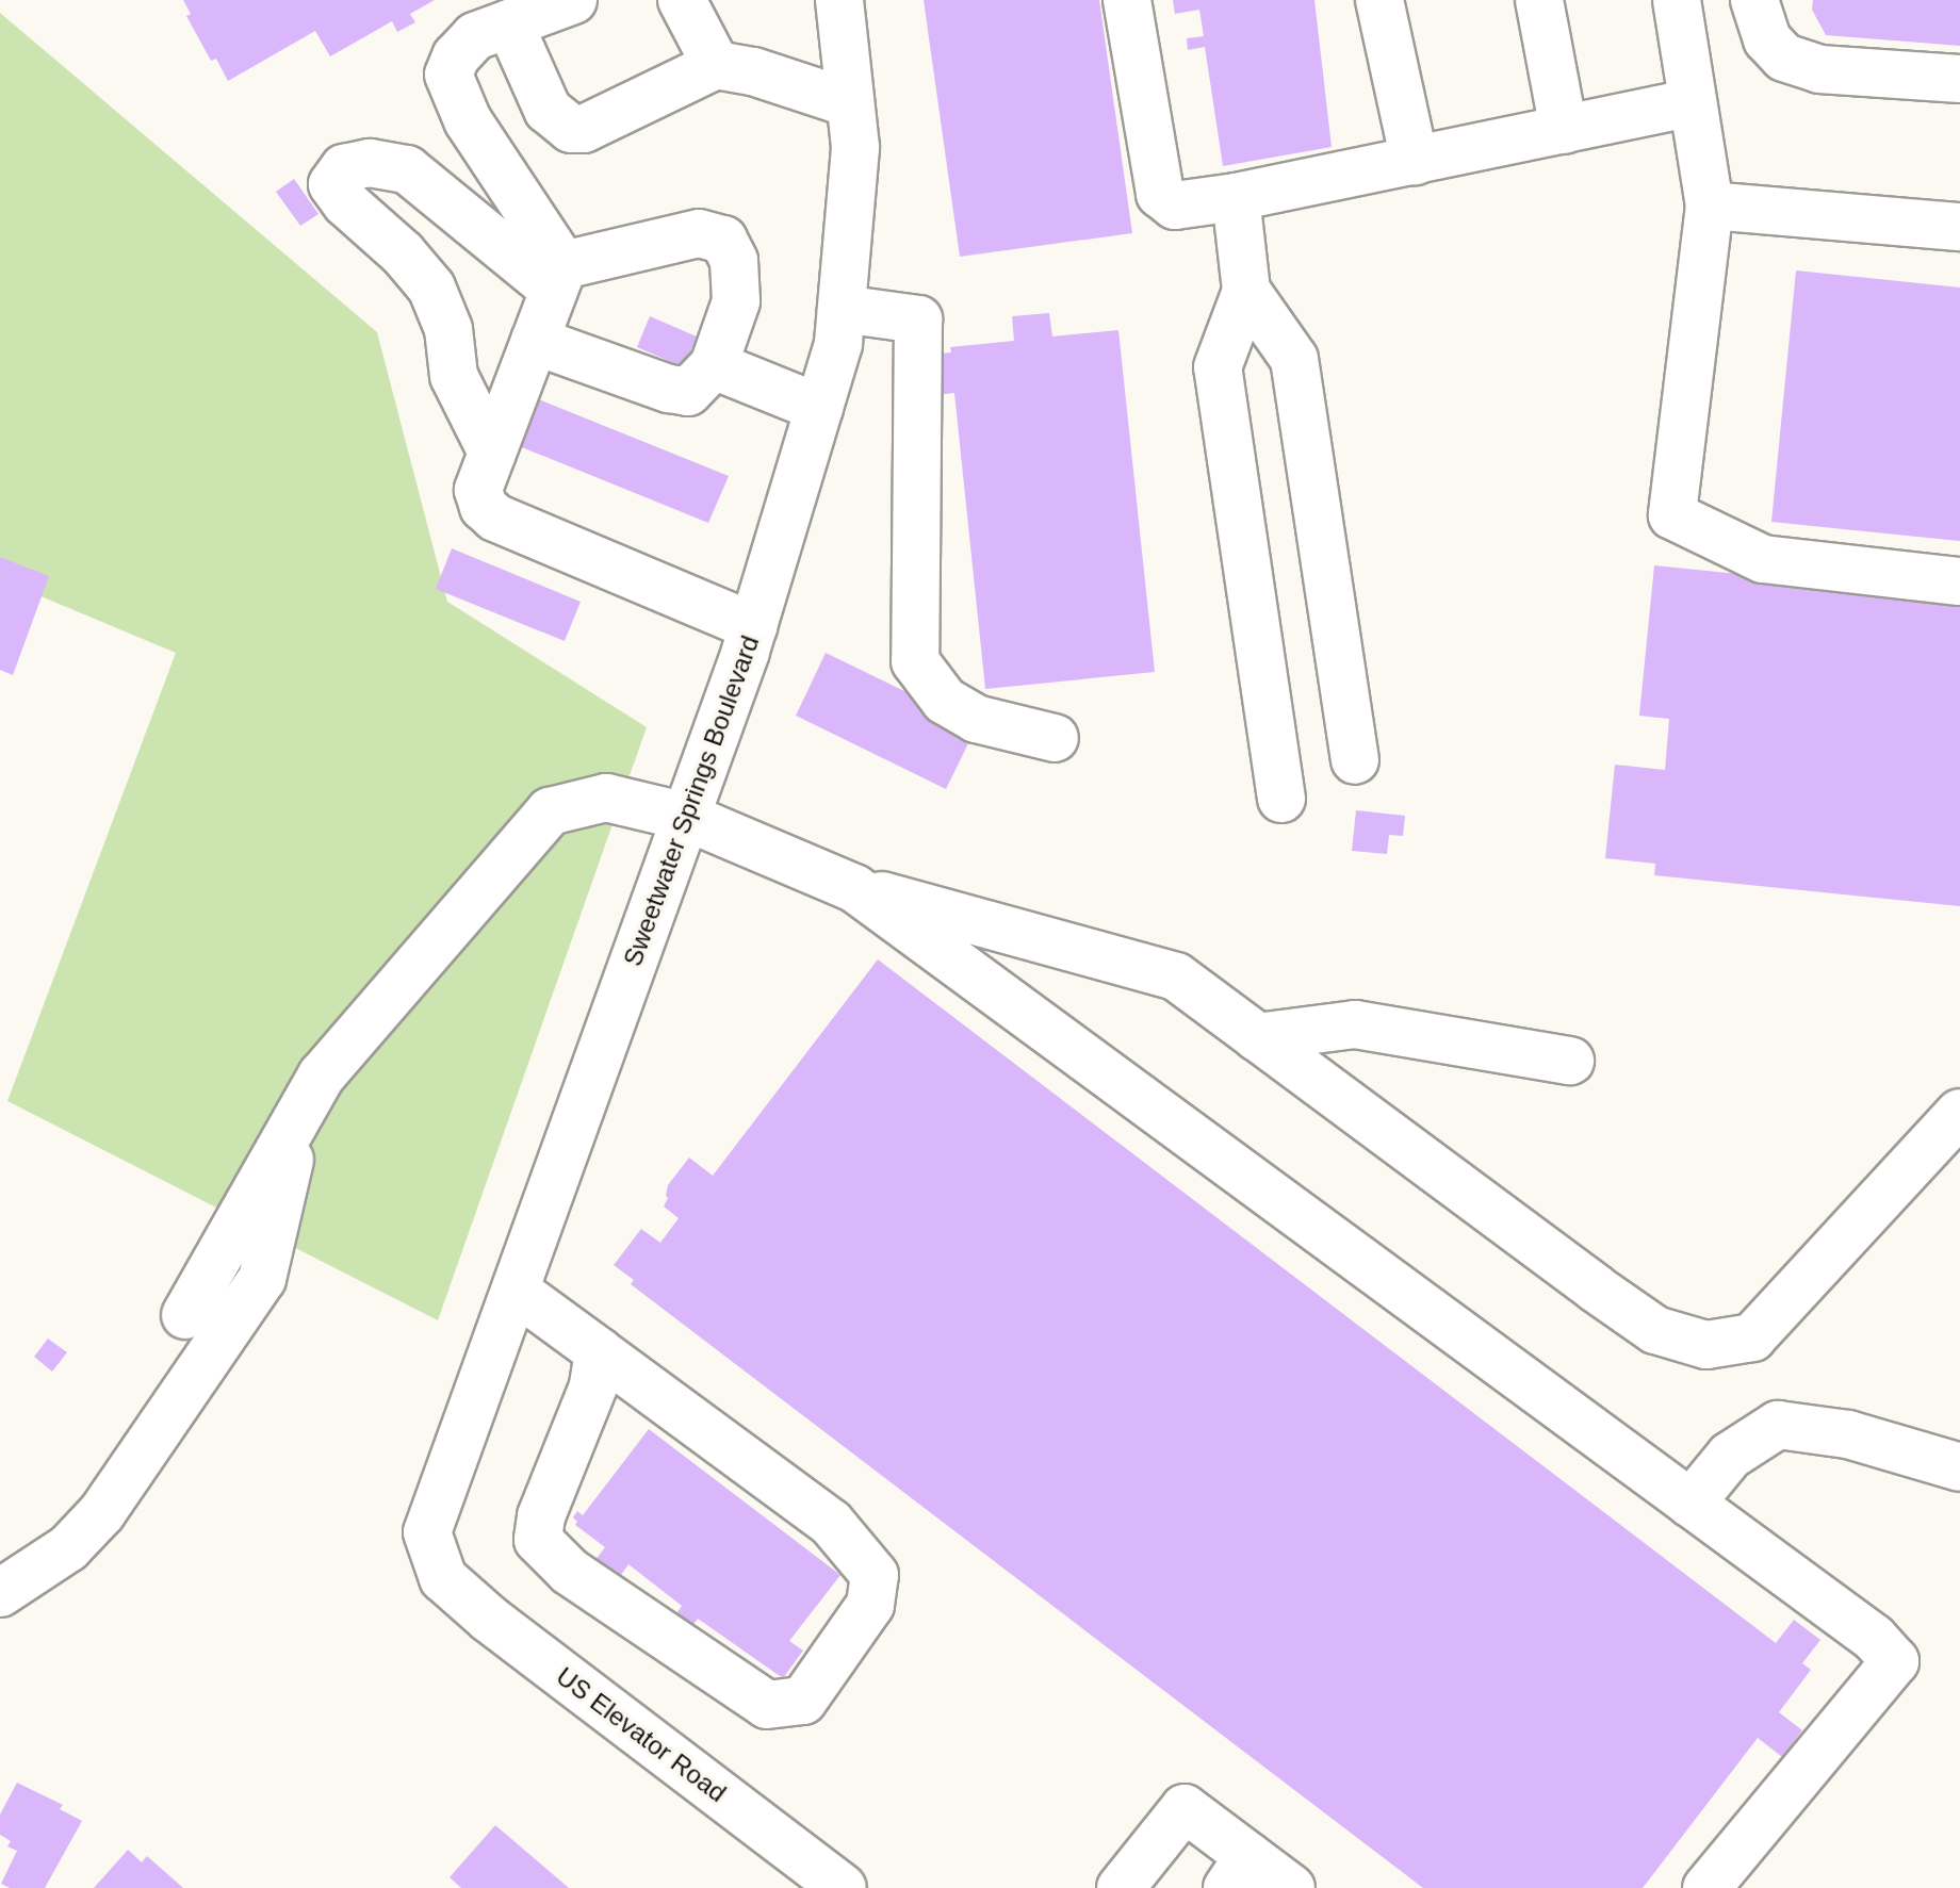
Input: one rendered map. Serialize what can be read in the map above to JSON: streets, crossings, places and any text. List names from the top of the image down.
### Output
{
  "streets": {
    "street": ["Sweetwater Springs Boulevard", "US Elevator Road"]
  },
  "crossings": [
    ["Sweetwater Springs Boulevard", "US Elevator Road"]
  ]
}
